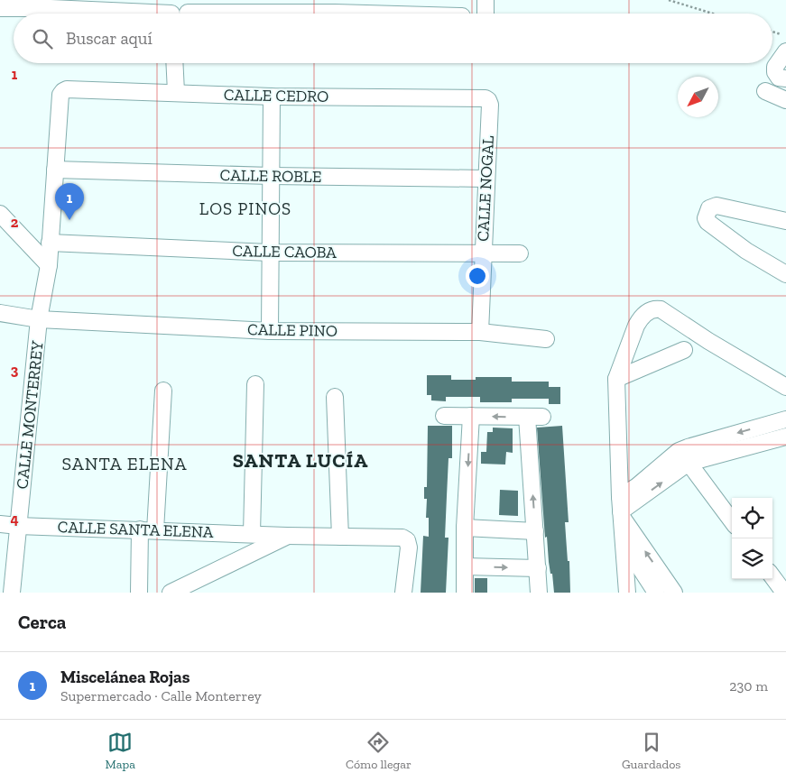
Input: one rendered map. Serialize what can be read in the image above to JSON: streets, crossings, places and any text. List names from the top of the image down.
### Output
{
  "streets": {
    "street": [
      "CALLE CEDRO",
      "CALLE ROBLE",
      "CALLE NOGAL",
      "CALLE CAOBA",
      "CALLE PINO",
      "CALLE MONTERREY",
      "CALLE SANTA ELENA"
    ]
  },
  "crossings": [
    ["CALLE CEDRO", "CALLE NOGAL"],
    ["CALLE CEDRO", "CALLE MONTERREY"],
    ["CALLE ROBLE", "CALLE NOGAL"],
    ["CALLE ROBLE", "CALLE MONTERREY"],
    ["CALLE NOGAL", "CALLE CAOBA"],
    ["CALLE NOGAL", "CALLE PINO"],
    ["CALLE CAOBA", "CALLE MONTERREY"],
    ["CALLE PINO", "CALLE MONTERREY"],
    ["CALLE MONTERREY", "CALLE SANTA ELENA"]
  ],
  "districts": ["LOS PINOS", "SANTA LUCÍA", "SANTA ELENA"],
  "north": "bottom left",
  "page": {
    "search": "Buscar aquí",
    "pins": "1",
    "heading": "Cerca",
    "list": [
      {
        "mark": "1",
        "name": "Miscelánea Rojas",
        "note": "Supermercado · Calle Monterrey",
        "value": "230 m"
      }
    ],
    "nav": ["Mapa", "Cómo llegar", "Guardados"]
  },
  "grid": {
    "rows": [
      "1",
      "2",
      "3",
      "4"
    ]
  }
}
